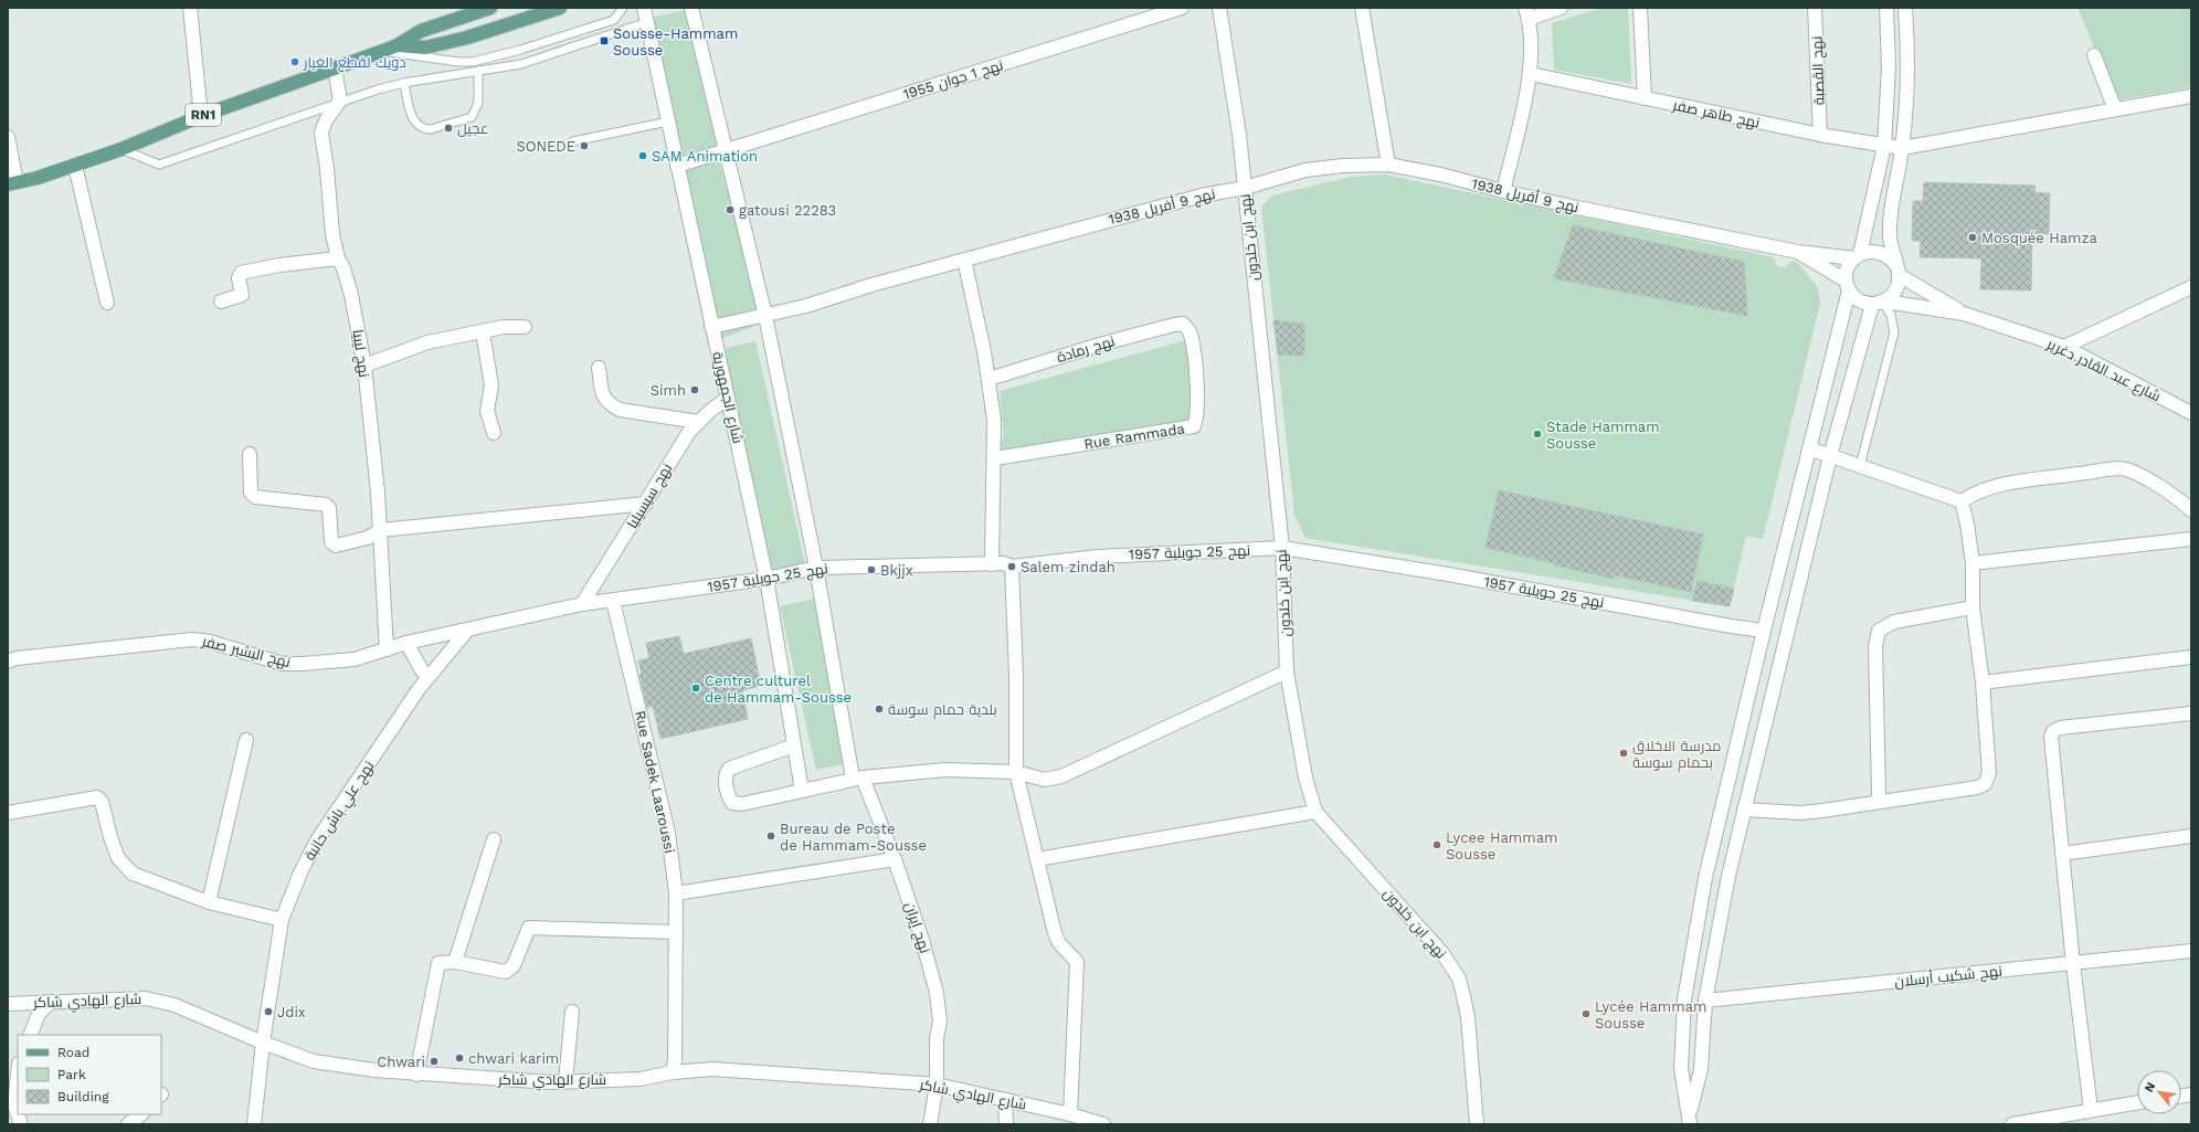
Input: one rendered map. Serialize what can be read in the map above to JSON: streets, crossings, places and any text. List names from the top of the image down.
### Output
{
  "streets": {
    "main road": ["RN1"],
    "street": [
      "نهج القصبة",
      "نهج 1 جوان 1955",
      "نهج طاهر صفر",
      "نهج 9 أفريل 1938",
      "نهج ابن خلدون",
      "نهج رمادة",
      "نهج ليبيا",
      "شارع عبد القادر دغرير",
      "شارع الجمهورية",
      "Rue Rammada",
      "نهج سيسيليا",
      "نهج 25 جويلية 1957",
      "نهج البشير صفر",
      "Rue Sadek Laaroussi",
      "نهج علي باش حانبة",
      "نهج إيران",
      "نهج شكيب أرسلان",
      "شارع الهادي شاكر"
    ]
  },
  "crossings": [
    ["نهج القصبة", "نهج طاهر صفر"],
    ["نهج 1 جوان 1955", "شارع الجمهورية"],
    ["نهج 9 أفريل 1938", "نهج ابن خلدون"],
    ["نهج 9 أفريل 1938", "شارع الجمهورية"],
    ["نهج ابن خلدون", "نهج 25 جويلية 1957"],
    ["نهج رمادة", "Rue Rammada"],
    ["نهج ليبيا", "نهج البشير صفر"],
    ["شارع الجمهورية", "نهج سيسيليا"],
    ["شارع الجمهورية", "نهج 25 جويلية 1957"],
    ["نهج سيسيليا", "نهج البشير صفر"],
    ["نهج 25 جويلية 1957", "نهج البشير صفر"],
    ["نهج 25 جويلية 1957", "Rue Sadek Laaroussi"],
    ["نهج البشير صفر", "Rue Sadek Laaroussi"],
    ["نهج البشير صفر", "نهج علي باش حانبة"],
    ["Rue Sadek Laaroussi", "شارع الهادي شاكر"],
    ["نهج علي باش حانبة", "شارع الهادي شاكر"],
    ["نهج إيران", "شارع الهادي شاكر"]
  ],
  "places": {
    "transit": ["Sousse-Hammam Sousse"],
    "other": [
      "دويك لقطع الغيار",
      "عجيل",
      "SONEDE",
      "SAM Animation",
      "gatousi 22283",
      "Mosquée Hamza",
      "Simh",
      "Stade Hammam Sousse",
      "Salem zindah",
      "Bkjjx",
      "Centre culturel de Hammam-Sousse",
      "بلدية حمام سوسة",
      "مدرسة الاخلاق بحمام سوسة",
      "Bureau de Poste de Hammam-Sousse",
      "Lycee Hammam Sousse",
      "Jdix",
      "Lycée Hammam Sousse",
      "chwari karim",
      "Chwari"
    ]
  },
  "legend": ["Road", "Park", "Building"],
  "north": "top left"
}
